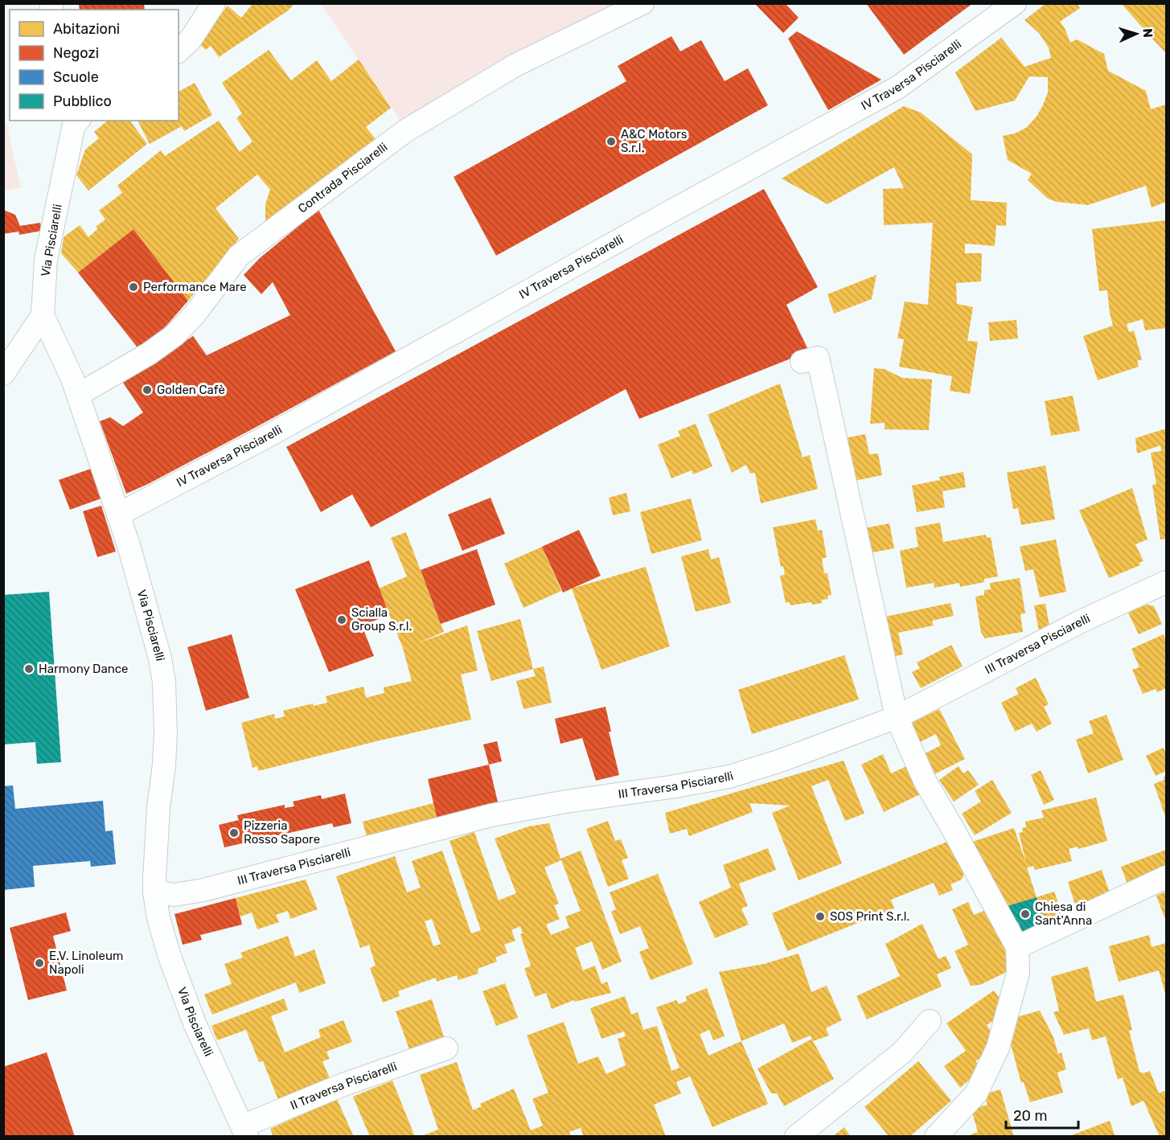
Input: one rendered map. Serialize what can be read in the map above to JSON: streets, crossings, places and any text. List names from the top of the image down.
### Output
{
  "streets": {
    "street": [
      "IV Traversa Pisciarelli",
      "Contrada Pisciarelli",
      "Via Pisciarelli",
      "III Traversa Pisciarelli",
      "II Traversa Pisciarelli"
    ]
  },
  "crossings": [
    ["IV Traversa Pisciarelli", "Via Pisciarelli"],
    ["Contrada Pisciarelli", "Via Pisciarelli"],
    ["Via Pisciarelli", "III Traversa Pisciarelli"],
    ["Via Pisciarelli", "II Traversa Pisciarelli"]
  ],
  "places": [
    "A&C Motors S.r.l.",
    "Performance Mare",
    "Golden Cafè",
    "Scialla Group S.r.l.",
    "Harmony Dance",
    "Pizzeria Rosso Sapore",
    "Chiesa di Sant'Anna",
    "SOS Print S.r.l.",
    "E.V. Linoleum Napoli"
  ],
  "legend": [
    "Abitazioni",
    "Negozi",
    "Scuole",
    "Pubblico"
  ],
  "scale_bar": "20 m",
  "north": "right"
}
